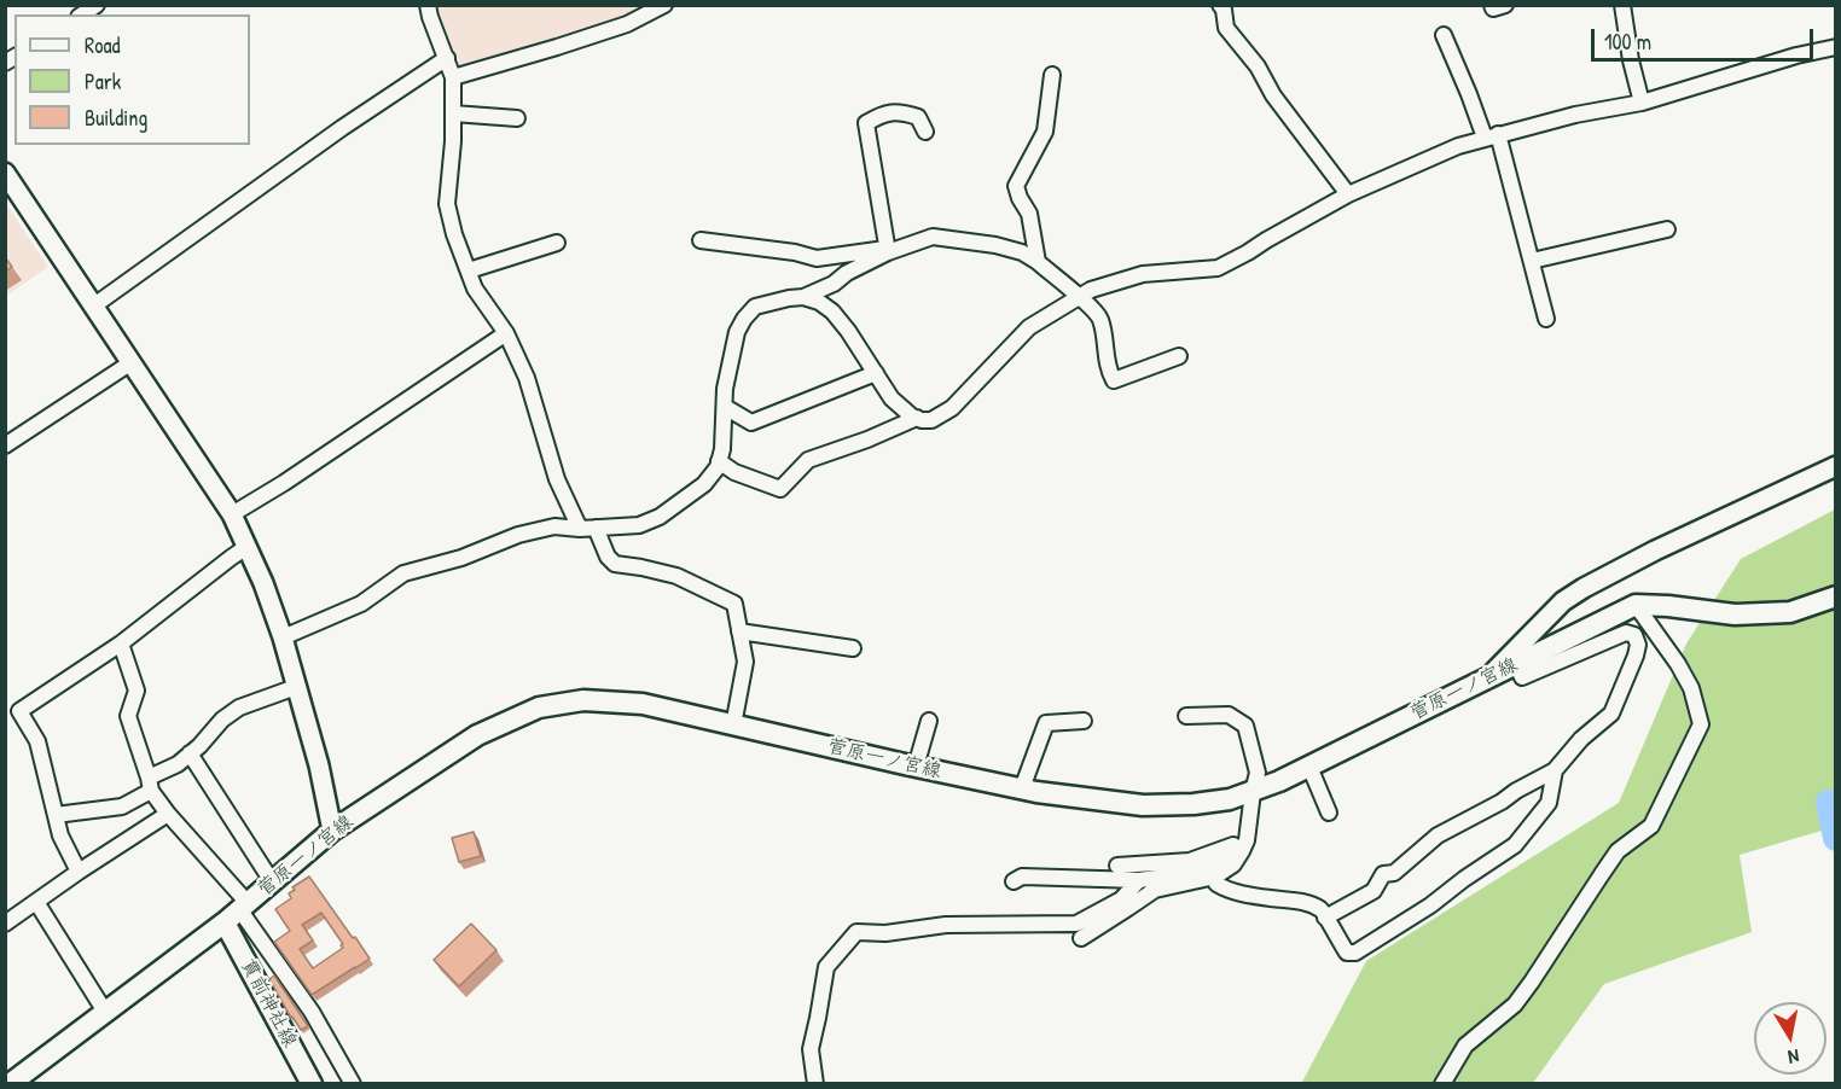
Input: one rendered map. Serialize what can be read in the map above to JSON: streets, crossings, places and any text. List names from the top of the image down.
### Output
{
  "streets": {
    "main road": ["菅原一ノ宮線", "貫前神社線"]
  },
  "crossings": [
    ["菅原一ノ宮線", "貫前神社線"]
  ],
  "legend": ["Road", "Park", "Building"],
  "scale_bar": "100 m",
  "north": "bottom"
}
